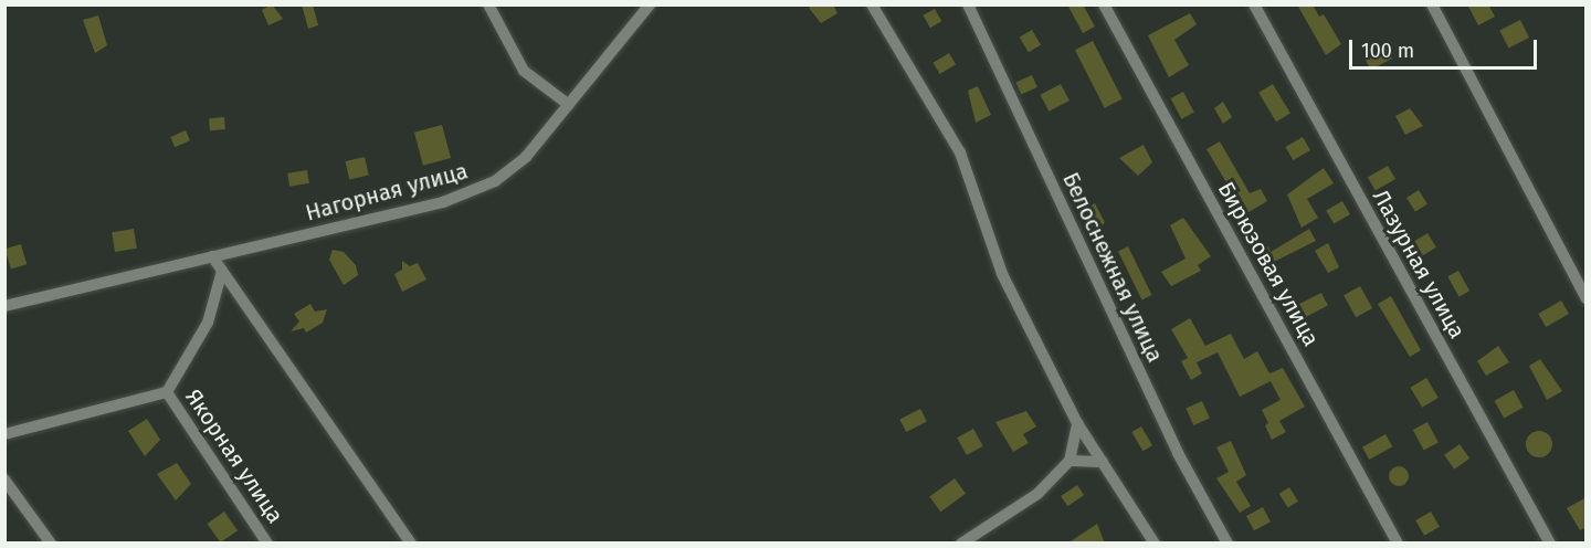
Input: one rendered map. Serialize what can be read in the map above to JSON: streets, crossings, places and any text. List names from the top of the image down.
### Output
{
  "streets": {
    "street": [
      "Нагорная улица",
      "Бирюзовая улица",
      "Лазурная улица",
      "Белоснежная улица",
      "Якорная улица"
    ]
  },
  "scale_bar": "100 m"
}
